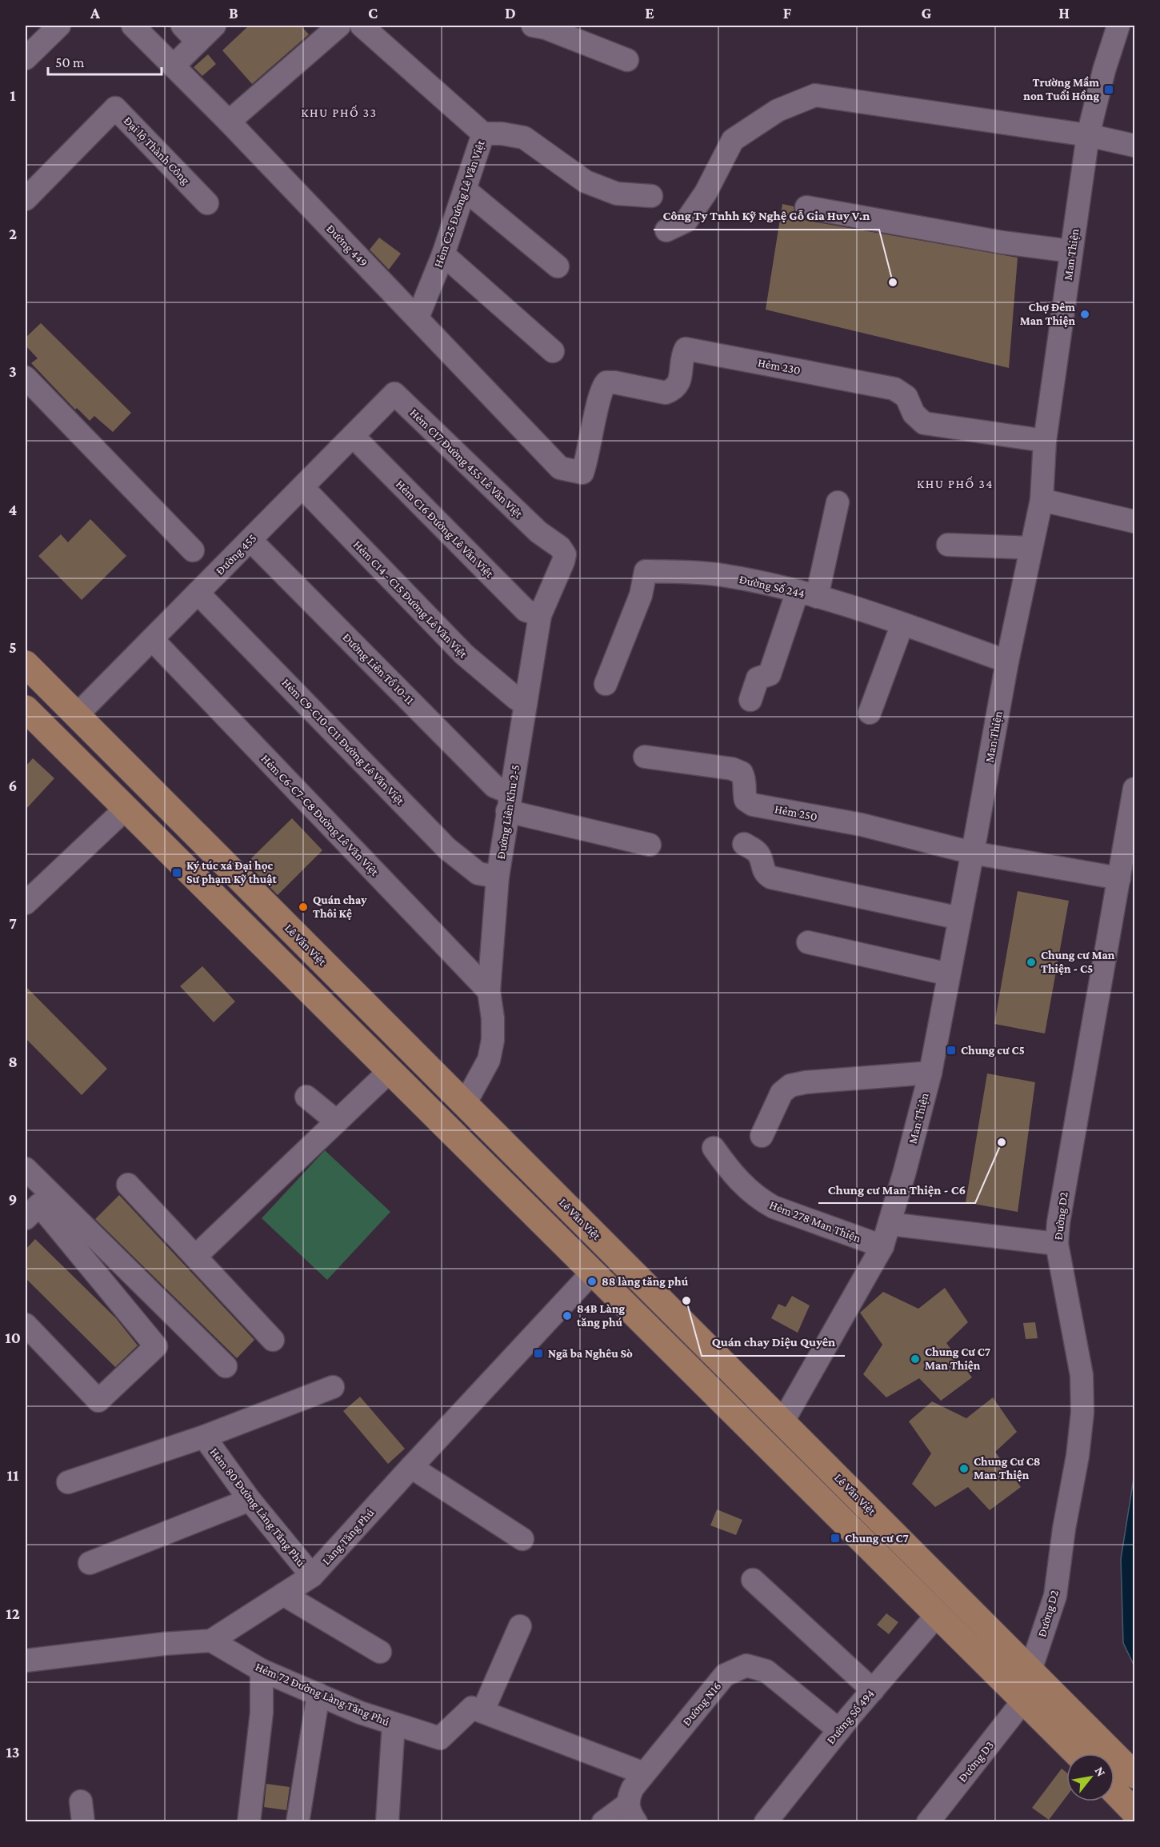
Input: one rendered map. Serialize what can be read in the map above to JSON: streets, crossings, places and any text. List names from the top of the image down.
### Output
{
  "streets": {
    "main road": ["Lê Văn Việt"],
    "street": [
      "Đại lộ Thành Công",
      "Hẻm C25 Đường Lê Văn Việt",
      "Đường 449",
      "Man Thiện",
      "Hẻm 230",
      "Hẻm C17 Đường 455 Lê Văn Việt",
      "Hẻm C16 Đường Lê Văn Việt",
      "Đường 455",
      "Đường Số 244",
      "Hẻm C14 - C15 Đường Lê Văn Việt",
      "Đường Liên Tổ 10-11",
      "Hẻm C9-C10-C11 Đường Lê Văn Việt",
      "Đường Liên Khu 2-5",
      "Hẻm 250",
      "Hẻm C6-C7-C8 Đường Lê Văn Việt",
      "Đường D2",
      "Hẻm 278 Man Thiện",
      "Hẻm 80 Đường Làng Tăng Phú",
      "Làng Tăng Phú",
      "Hẻm 72 Đường Làng Tăng Phú",
      "Đường N16",
      "Đường Số 494",
      "Đường D3"
    ]
  },
  "crossings": [
    ["Hẻm C25 Đường Lê Văn Việt", "Đường 449"],
    ["Đường 449", "Hẻm 230"],
    ["Man Thiện", "Hẻm 230"],
    ["Man Thiện", "Đường Số 244"],
    ["Man Thiện", "Hẻm 250"],
    ["Man Thiện", "Lê Văn Việt"],
    ["Man Thiện", "Hẻm 278 Man Thiện"],
    ["Hẻm C17 Đường 455 Lê Văn Việt", "Đường 455"],
    ["Hẻm C17 Đường 455 Lê Văn Việt", "Đường Liên Khu 2-5"],
    ["Hẻm C16 Đường Lê Văn Việt", "Đường 455"],
    ["Hẻm C16 Đường Lê Văn Việt", "Đường Liên Khu 2-5"],
    ["Đường 455", "Hẻm C14 - C15 Đường Lê Văn Việt"],
    ["Đường 455", "Đường Liên Tổ 10-11"],
    ["Đường 455", "Hẻm C9-C10-C11 Đường Lê Văn Việt"],
    ["Đường 455", "Hẻm C6-C7-C8 Đường Lê Văn Việt"],
    ["Đường 455", "Lê Văn Việt"],
    ["Hẻm C14 - C15 Đường Lê Văn Việt", "Đường Liên Khu 2-5"],
    ["Đường Liên Tổ 10-11", "Đường Liên Khu 2-5"],
    ["Hẻm C9-C10-C11 Đường Lê Văn Việt", "Đường Liên Khu 2-5"],
    ["Đường Liên Khu 2-5", "Hẻm C6-C7-C8 Đường Lê Văn Việt"],
    ["Đường Liên Khu 2-5", "Lê Văn Việt"],
    ["Lê Văn Việt", "Đường D2"],
    ["Hẻm 80 Đường Làng Tăng Phú", "Làng Tăng Phú"],
    ["Làng Tăng Phú", "Hẻm 72 Đường Làng Tăng Phú"],
    ["Đường N16", "Đường Số 494"]
  ],
  "districts": ["KHU PHỐ 33", "KHU PHỐ 34"],
  "places": {
    "transit": [
      "Trường Mầm non Tuổi Hồng",
      "Ký túc xá Đại học Sư phạm Kỹ thuật",
      "Chung cư C5",
      "Ngã ba Nghêu Sò",
      "Chung cư C7"
    ],
    "other": [
      "Công Ty Tnhh Kỹ Nghệ Gỗ Gia Huy V.n",
      "Chợ Đêm Man Thiện",
      "Quán chay Thôi Kệ",
      "Chung cư Man Thiện - C5",
      "Chung cư Man Thiện - C6",
      "88 làng tăng phú",
      "Quán chay Diệu Quyên",
      "84B Làng tăng phú",
      "Chung Cư C7 Man Thiện",
      "Chung Cư C8 Man Thiện"
    ]
  },
  "scale_bar": "50 m",
  "north": "top right",
  "grid": {
    "columns": [
      "A",
      "B",
      "C",
      "D",
      "E",
      "F",
      "G",
      "H"
    ],
    "rows": [
      "1",
      "2",
      "3",
      "4",
      "5",
      "6",
      "7",
      "8",
      "9",
      "10",
      "11",
      "12",
      "13"
    ]
  }
}
